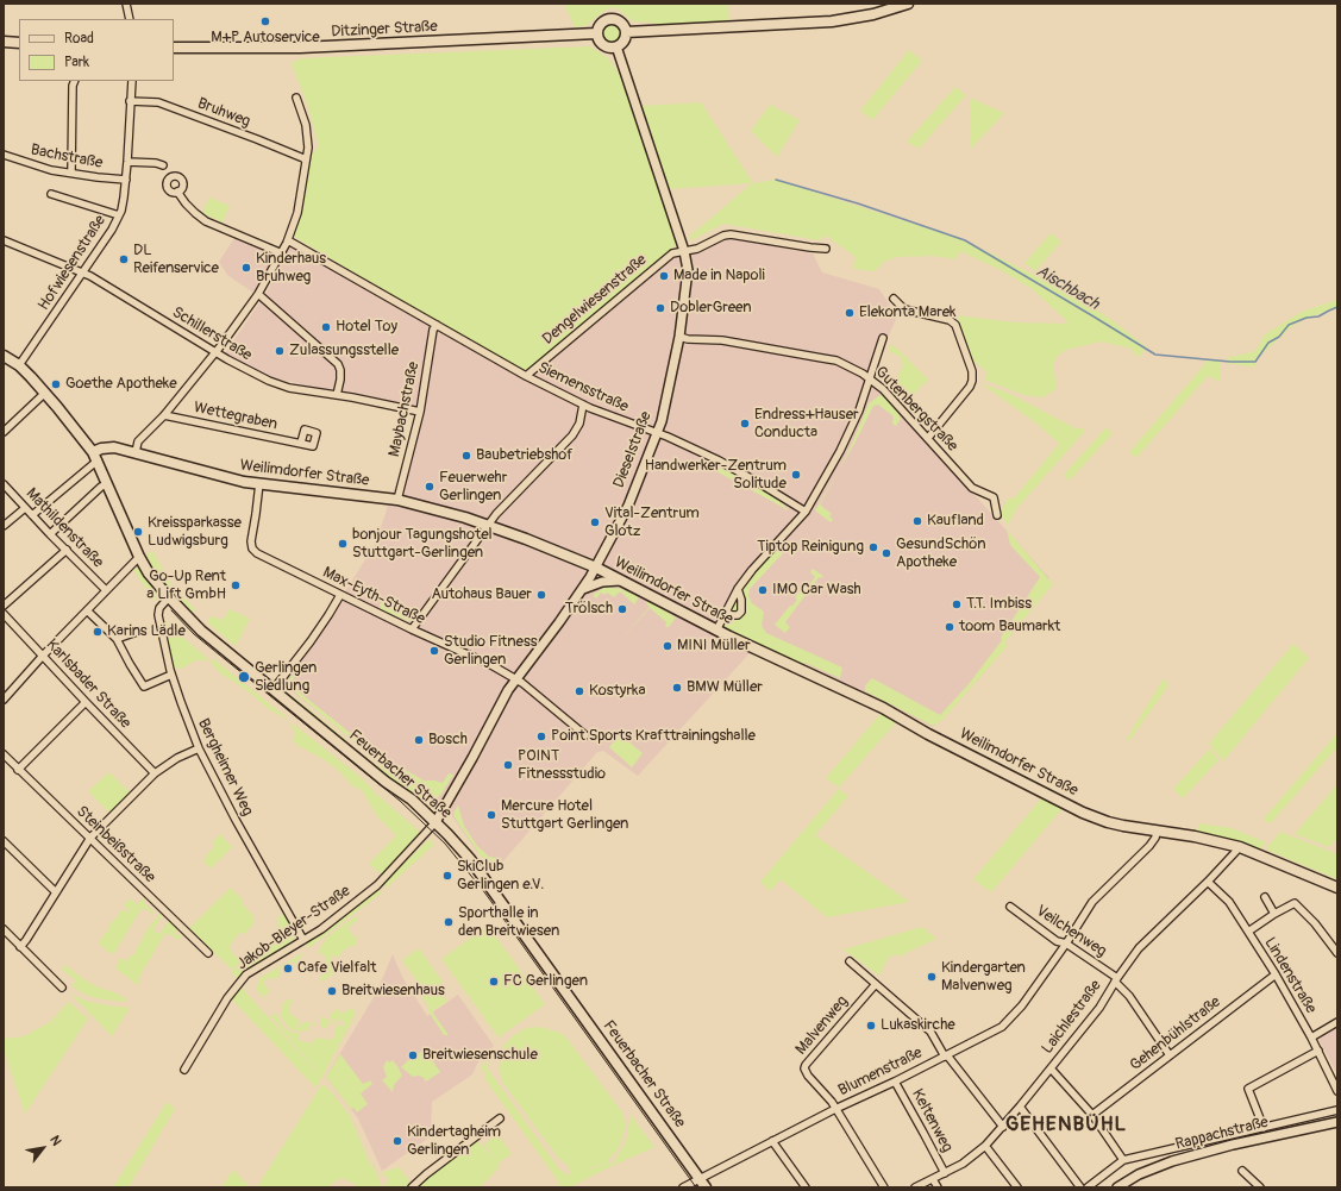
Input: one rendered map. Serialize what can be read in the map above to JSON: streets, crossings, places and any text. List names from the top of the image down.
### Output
{
  "streets": {
    "main road": ["Ditzinger Straße", "Weilimdorfer Straße", "Feuerbacher Straße"],
    "street": [
      "Bruhweg",
      "Bachstraße",
      "Hofwiesenstraße",
      "Dengelwiesenstraße",
      "Schillerstraße",
      "Siemensstraße",
      "Maybachstraße",
      "Gutenbergstraße",
      "Wettegraben",
      "Dieselstraße",
      "Mathildenstraße",
      "Max-Eyth-Straße",
      "Karlsbader Straße",
      "Bergheimer Weg",
      "Steinbeißstraße",
      "Jakob-Bleyer-Straße",
      "Veilchenweg",
      "Lindenstraße",
      "Laichlestraße",
      "Malvenweg",
      "Gehenbühlstraße",
      "Blumenstraße",
      "Keltenweg",
      "Rappachstraße"
    ]
  },
  "crossings": [
    ["Ditzinger Straße", "Dieselstraße"],
    ["Bruhweg", "Hofwiesenstraße"],
    ["Bachstraße", "Hofwiesenstraße"],
    ["Hofwiesenstraße", "Schillerstraße"],
    ["Dengelwiesenstraße", "Siemensstraße"],
    ["Dengelwiesenstraße", "Dieselstraße"],
    ["Schillerstraße", "Maybachstraße"],
    ["Siemensstraße", "Maybachstraße"],
    ["Siemensstraße", "Dieselstraße"],
    ["Maybachstraße", "Weilimdorfer Straße"],
    ["Gutenbergstraße", "Dieselstraße"],
    ["Dieselstraße", "Weilimdorfer Straße"],
    ["Dieselstraße", "Max-Eyth-Straße"],
    ["Dieselstraße", "Feuerbacher Straße"],
    ["Dieselstraße", "Jakob-Bleyer-Straße"],
    ["Weilimdorfer Straße", "Max-Eyth-Straße"],
    ["Weilimdorfer Straße", "Feuerbacher Straße"],
    ["Weilimdorfer Straße", "Laichlestraße"],
    ["Weilimdorfer Straße", "Blumenstraße"],
    ["Bergheimer Weg", "Feuerbacher Straße"],
    ["Bergheimer Weg", "Jakob-Bleyer-Straße"],
    ["Feuerbacher Straße", "Jakob-Bleyer-Straße"],
    ["Feuerbacher Straße", "Blumenstraße"],
    ["Veilchenweg", "Laichlestraße"],
    ["Veilchenweg", "Gehenbühlstraße"],
    ["Veilchenweg", "Blumenstraße"],
    ["Lindenstraße", "Laichlestraße"],
    ["Lindenstraße", "Gehenbühlstraße"],
    ["Laichlestraße", "Keltenweg"],
    ["Malvenweg", "Blumenstraße"],
    ["Blumenstraße", "Keltenweg"]
  ],
  "districts": ["GEHENBÜHL"],
  "water": ["Aischbach"],
  "places": [
    "M+P Autoservice",
    "DL Reifenservice",
    "Kinderhaus Bruhweg",
    "Made in Napoli",
    "DoblerGreen",
    "Elekonta Marek",
    "Hotel Toy",
    "Zulassungsstelle",
    "Goethe Apotheke",
    "Endress+Hauser Conducta",
    "Baubetriebshof",
    "Handwerker-Zentrum Solitude",
    "Feuerwehr Gerlingen",
    "Kaufland",
    "Vital-Zentrum Glotz",
    "Kreissparkasse Ludwigsburg",
    "bonjour Tagungshotel Stuttgart-Gerlingen",
    "Tiptop Reinigung",
    "GesundSchön Apotheke",
    "Go-Up Rent a Lift GmbH",
    "IMO Car Wash",
    "Autohaus Bauer",
    "T.T. Imbiss",
    "Trölsch",
    "toom Baumarkt",
    "Karins Lädle",
    "MINI Müller",
    "Studio Fitness Gerlingen",
    "Gerlingen Siedlung",
    "BMW Müller",
    "Kostyrka",
    "Point Sports Krafttrainingshalle",
    "Bosch",
    "POINT Fitnessstudio",
    "Mercure Hotel Stuttgart Gerlingen",
    "SkiClub Gerlingen e.V.",
    "Sporthalle in den Breitwiesen",
    "Cafe Vielfalt",
    "Kindergarten Malvenweg",
    "FC Gerlingen",
    "Breitwiesenhaus",
    "Lukaskirche",
    "Breitwiesenschule",
    "Kindertagheim Gerlingen"
  ],
  "legend": ["Road", "Park"],
  "north": "top right"
}
